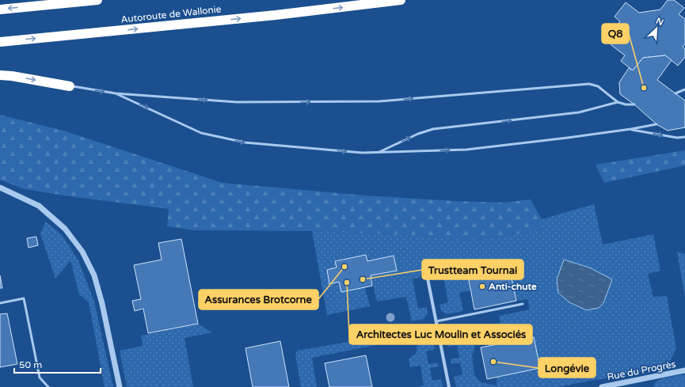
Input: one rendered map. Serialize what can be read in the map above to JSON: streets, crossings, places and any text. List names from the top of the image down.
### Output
{
  "streets": {
    "highway": ["Autoroute de Wallonie"],
    "street": ["Rue du Progrès"]
  },
  "places": [
    "Q8",
    "Assurances Brotcorne",
    "Trustteam Tournai",
    "Architectes Luc Moulin et Associés",
    "Anti-chute",
    "Longévie"
  ],
  "scale_bar": "50 m",
  "north": "top right"
}
